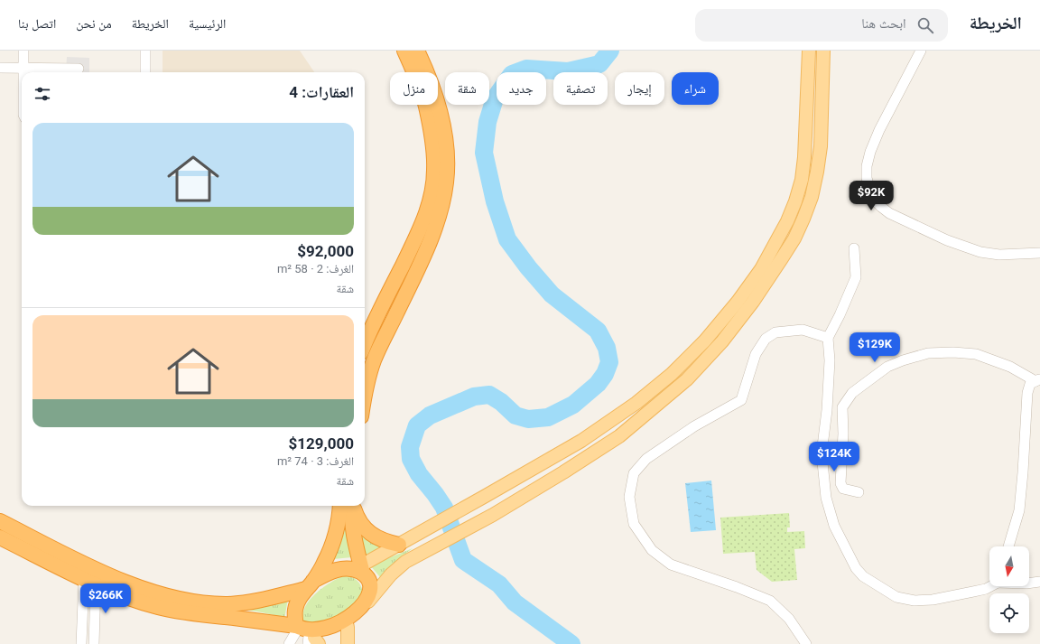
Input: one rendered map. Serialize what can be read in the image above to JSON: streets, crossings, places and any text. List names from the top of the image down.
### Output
{
  "north": "bottom",
  "page": {
    "header": "الخريطة",
    "search": "ابحث هنا",
    "nav": [
      "الرئيسية",
      "الخريطة",
      "من نحن",
      "اتصل بنا"
    ],
    "chip": [
      "شراء",
      "إيجار",
      "تصفية",
      "جديد",
      "شقة",
      "منزل"
    ],
    "heading": "العقارات: 4",
    "list": [
      {
        "name": "$92,000",
        "note": "الغرف: 2 · 58 m² · شقة"
      },
      {
        "name": "$129,000",
        "note": "الغرف: 3 · 74 m² · شقة"
      }
    ],
    "price": [
      "$92K",
      "$129K",
      "$124K",
      "$266K"
    ]
  }
}
